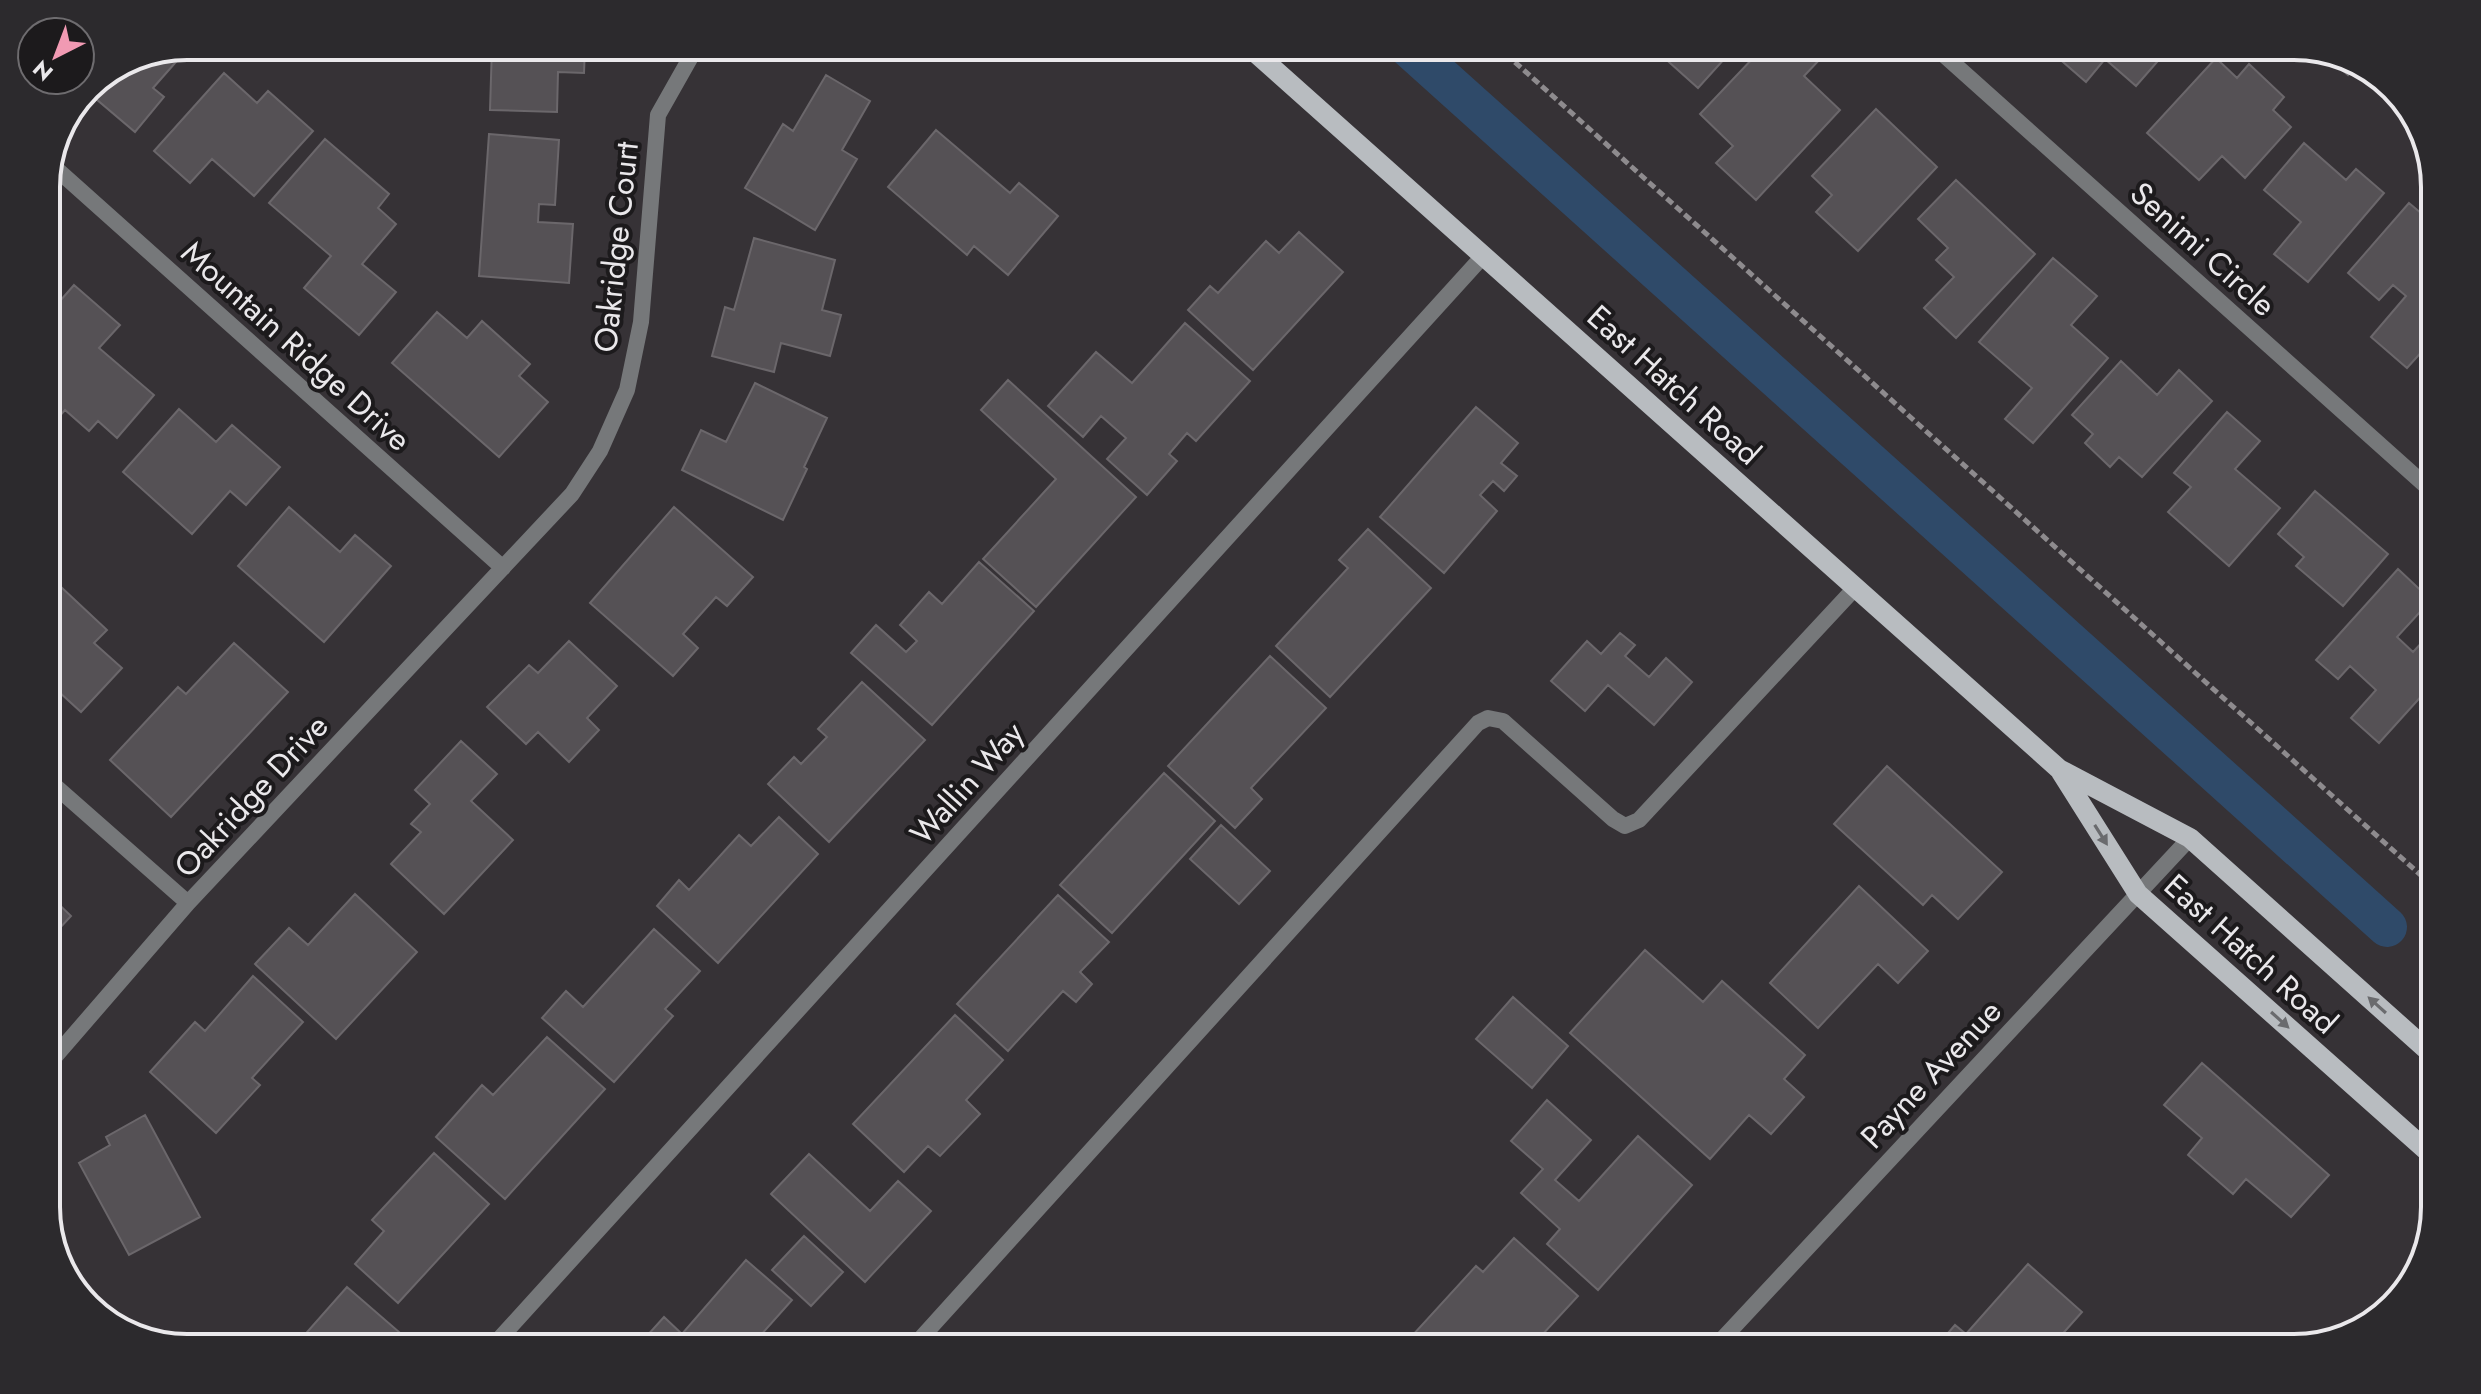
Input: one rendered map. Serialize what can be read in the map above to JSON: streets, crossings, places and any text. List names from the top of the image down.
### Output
{
  "streets": {
    "main road": ["East Hatch Road"],
    "street": [
      "Oakridge Court",
      "Senimi Circle",
      "Mountain Ridge Drive",
      "Wallin Way",
      "Oakridge Drive",
      "Payne Avenue"
    ]
  },
  "crossings": [
    ["Oakridge Court", "Mountain Ridge Drive"],
    ["Oakridge Court", "Oakridge Drive"],
    ["Mountain Ridge Drive", "Oakridge Drive"],
    ["East Hatch Road", "Wallin Way"],
    ["East Hatch Road", "Payne Avenue"]
  ],
  "north": "bottom left"
}
